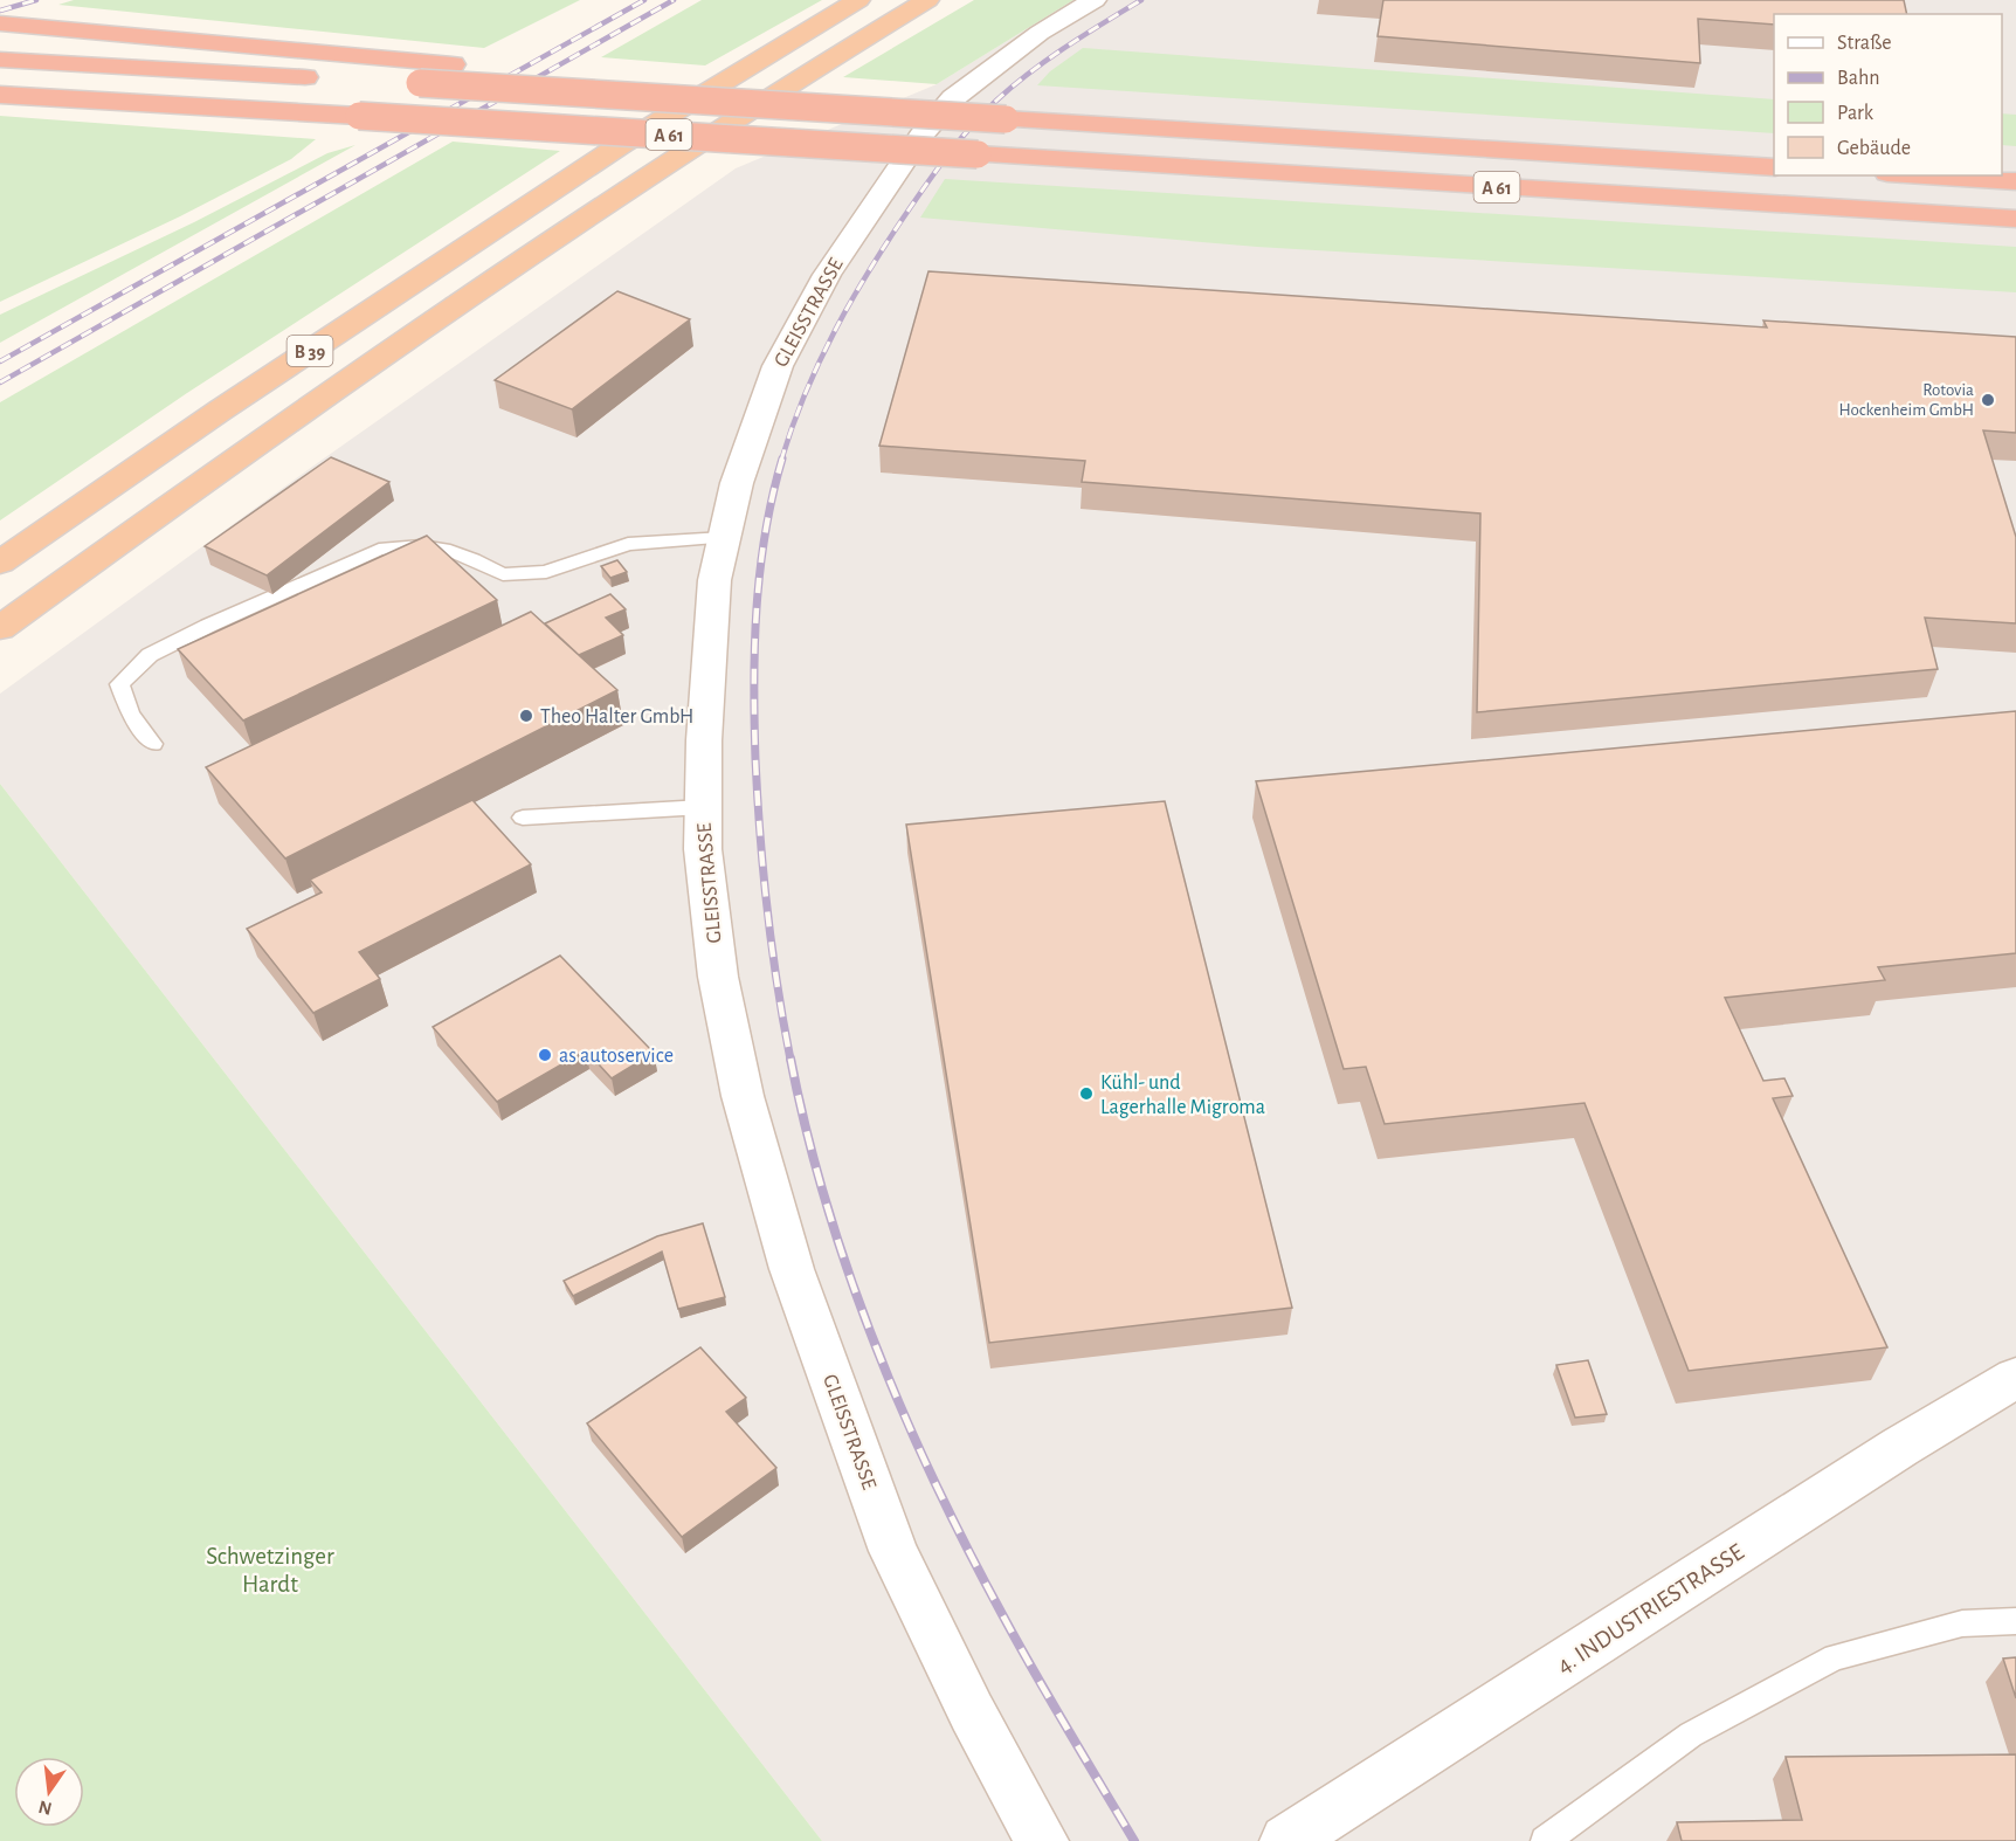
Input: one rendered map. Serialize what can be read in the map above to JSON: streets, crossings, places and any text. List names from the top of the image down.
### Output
{
  "streets": {
    "highway": ["A 61", "B 39"],
    "street": ["GLEISSTRASSE", "4. INDUSTRIESTRASSE"]
  },
  "parks": ["Schwetzinger Hardt"],
  "places": [
    "Rotovia Hockenheim GmbH",
    "Theo Halter GmbH",
    "as autoservice",
    "Kühl- und Lagerhalle Migroma"
  ],
  "legend": [
    "Straße",
    "Bahn",
    "Park",
    "Gebäude"
  ],
  "north": "bottom"
}
